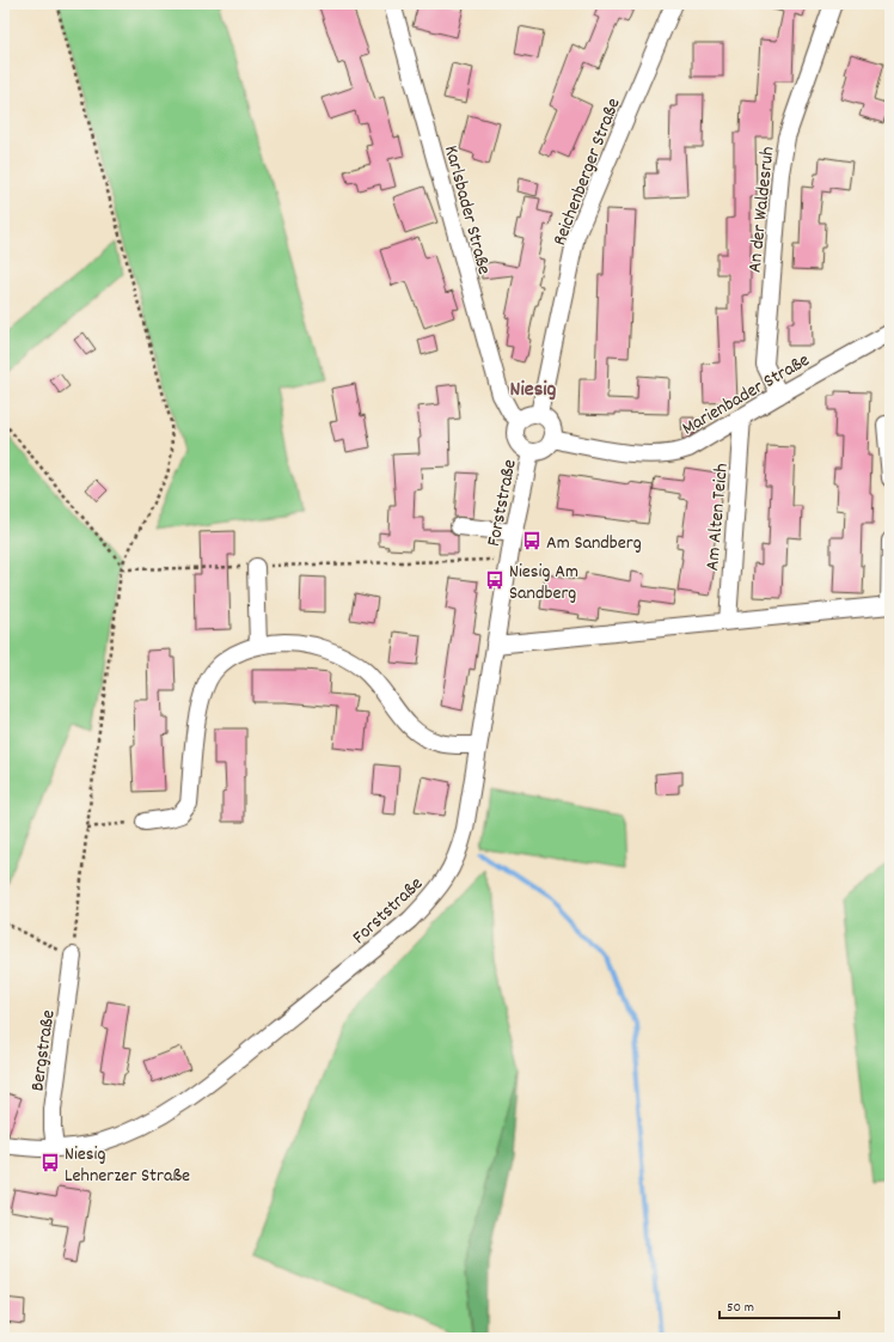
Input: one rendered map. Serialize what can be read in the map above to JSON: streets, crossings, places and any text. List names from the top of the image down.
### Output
{
  "streets": {
    "street": [
      "Reichenberger Straße",
      "Karlsbader Straße",
      "An der Waldesruh",
      "Marienbader Straße",
      "Forststraße",
      "Am Alten Teich",
      "Bergstraße"
    ]
  },
  "crossings": [
    ["Reichenberger Straße", "Karlsbader Straße"],
    ["Reichenberger Straße", "Marienbader Straße"],
    ["Reichenberger Straße", "Forststraße"],
    ["Karlsbader Straße", "Marienbader Straße"],
    ["Karlsbader Straße", "Forststraße"],
    ["An der Waldesruh", "Marienbader Straße"],
    ["Marienbader Straße", "Forststraße"],
    ["Marienbader Straße", "Am Alten Teich"],
    ["Forststraße", "Bergstraße"]
  ],
  "districts": ["Niesig"],
  "places": {
    "bus stop": ["Am Sandberg", "Niesig Am Sandberg", "Niesig Lehnerzer Straße"]
  },
  "scale_bar": "50 m"
}
